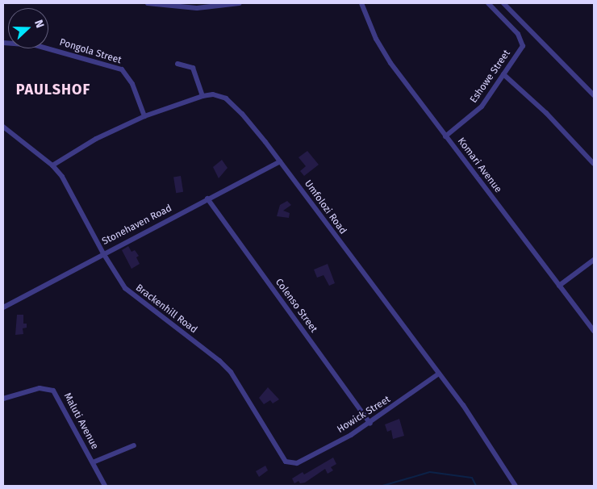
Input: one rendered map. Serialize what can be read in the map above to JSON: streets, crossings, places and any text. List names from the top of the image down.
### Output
{
  "streets": {
    "street": [
      "Pongola Street",
      "Eshowe Street",
      "Komari Avenue",
      "Umfolozi Road",
      "Stonehaven Road",
      "Colenso Street",
      "Brackenhill Road",
      "Howick Street",
      "Maluti Avenue"
    ]
  },
  "crossings": [
    ["Pongola Street", "Umfolozi Road"],
    ["Eshowe Street", "Komari Avenue"],
    ["Umfolozi Road", "Stonehaven Road"],
    ["Umfolozi Road", "Brackenhill Road"],
    ["Umfolozi Road", "Howick Street"],
    ["Stonehaven Road", "Colenso Street"],
    ["Stonehaven Road", "Brackenhill Road"],
    ["Colenso Street", "Howick Street"],
    ["Brackenhill Road", "Howick Street"]
  ],
  "districts": ["PAULSHOF"],
  "north": "right"
}
